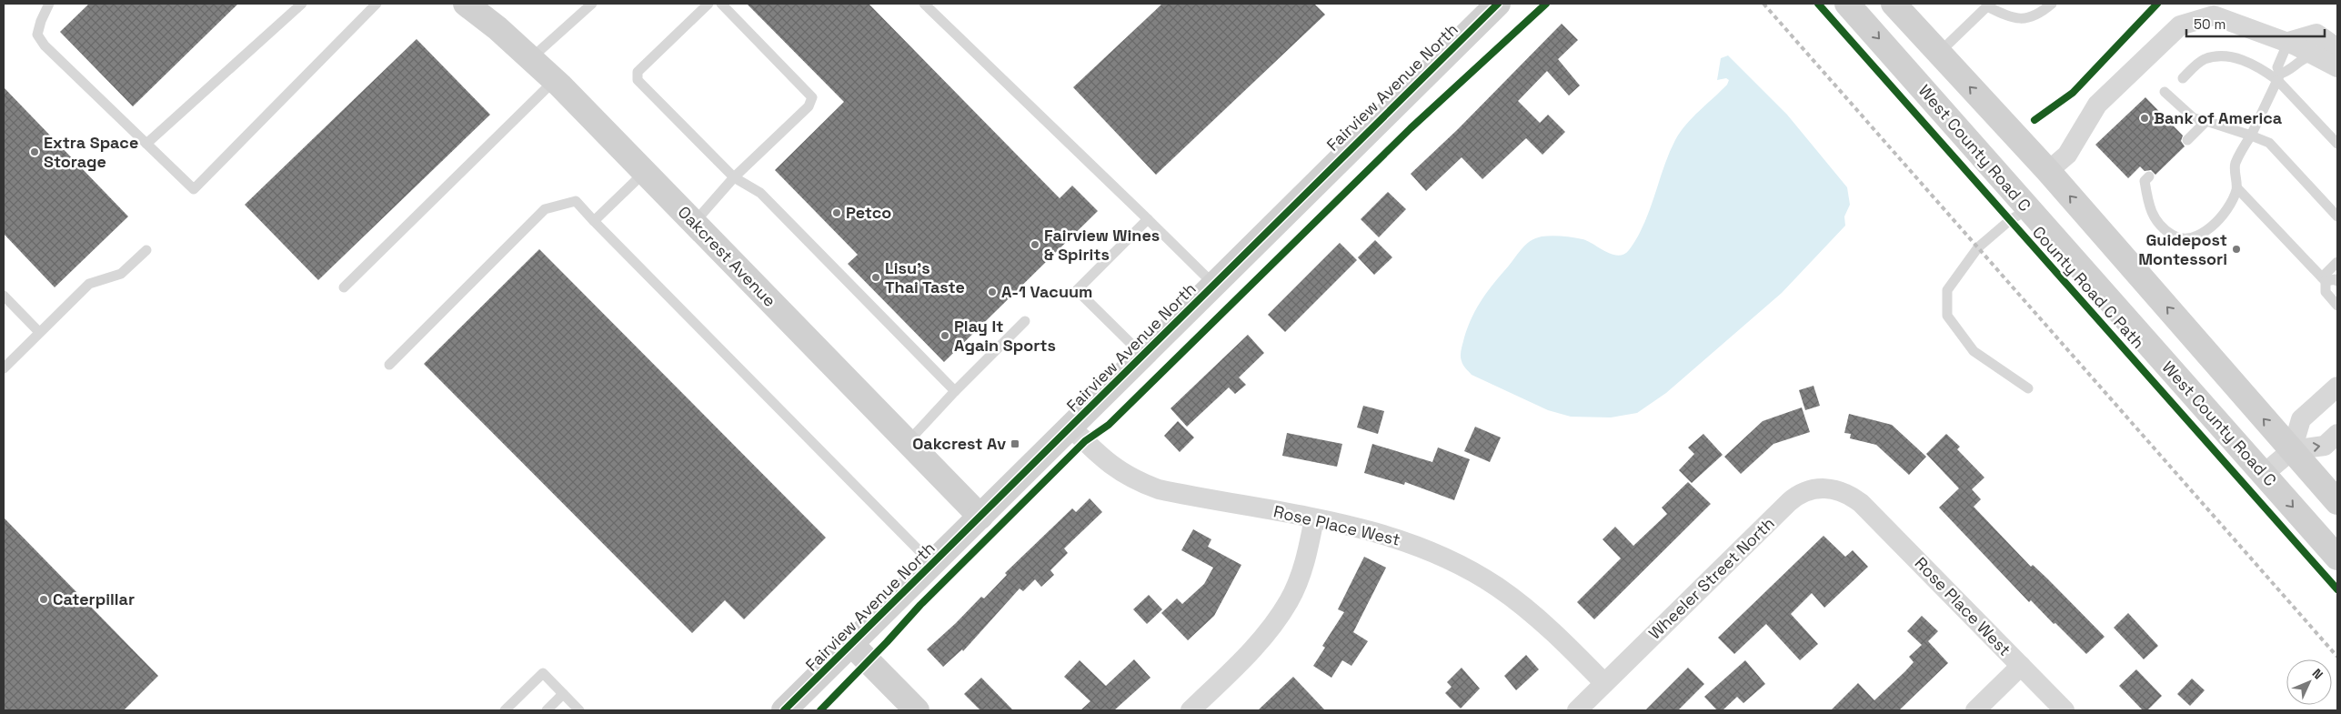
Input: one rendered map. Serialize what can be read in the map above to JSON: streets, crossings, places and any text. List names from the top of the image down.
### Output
{
  "streets": {
    "street": [
      "Fairview Avenue North",
      "West County Road C",
      "Oakcrest Avenue",
      "Rose Place West",
      "Wheeler Street North"
    ],
    "cycle path": ["County Road C Path"]
  },
  "crossings": [
    ["Fairview Avenue North", "Oakcrest Avenue"],
    ["Fairview Avenue North", "Rose Place West"],
    ["Rose Place West", "Wheeler Street North"]
  ],
  "places": {
    "other": [
      "Bank of America",
      "Extra Space Storage",
      "Petco",
      "Fairview Wines & Spirits",
      "Guidepost Montessori",
      "Lisu's Thai Taste",
      "A-1 Vacuum",
      "Play It Again Sports",
      "Caterpillar"
    ],
    "transit": ["Oakcrest Av"]
  },
  "scale_bar": "50 m",
  "north": "top right"
}
